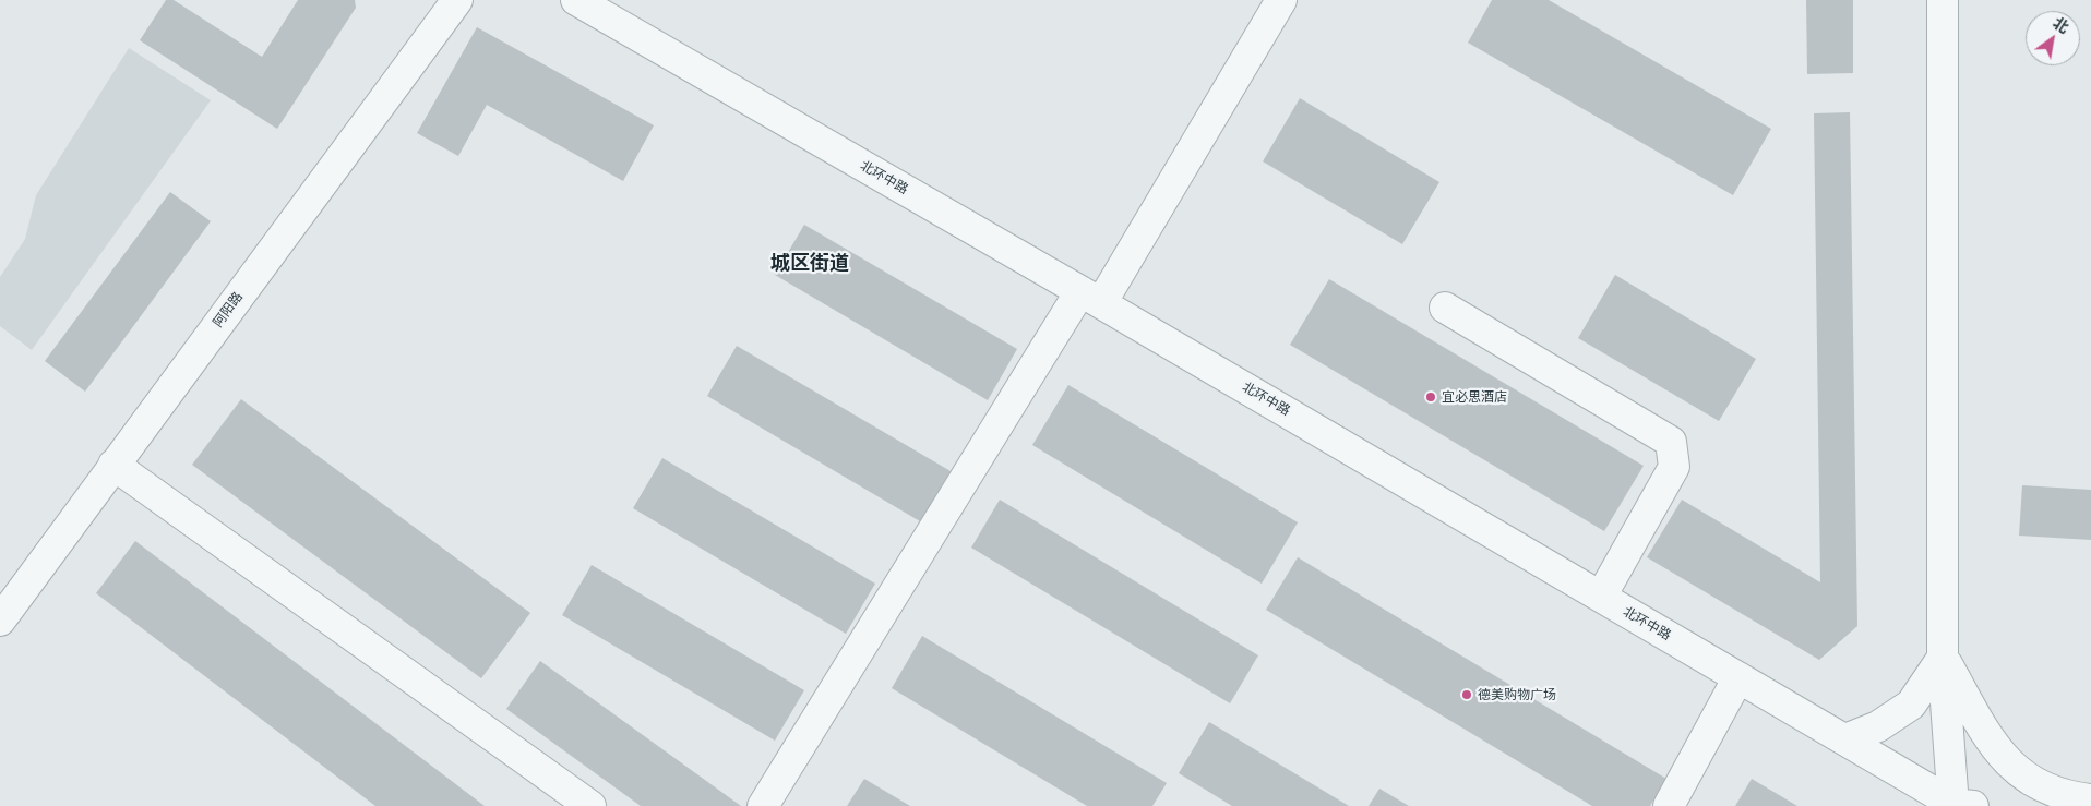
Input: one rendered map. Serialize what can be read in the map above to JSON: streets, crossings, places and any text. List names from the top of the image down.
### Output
{
  "streets": {
    "street": ["北环中路", "阿阳路"]
  },
  "districts": ["城区街道"],
  "places": ["宜必思酒店", "德美购物广场"],
  "north": "top right"
}
